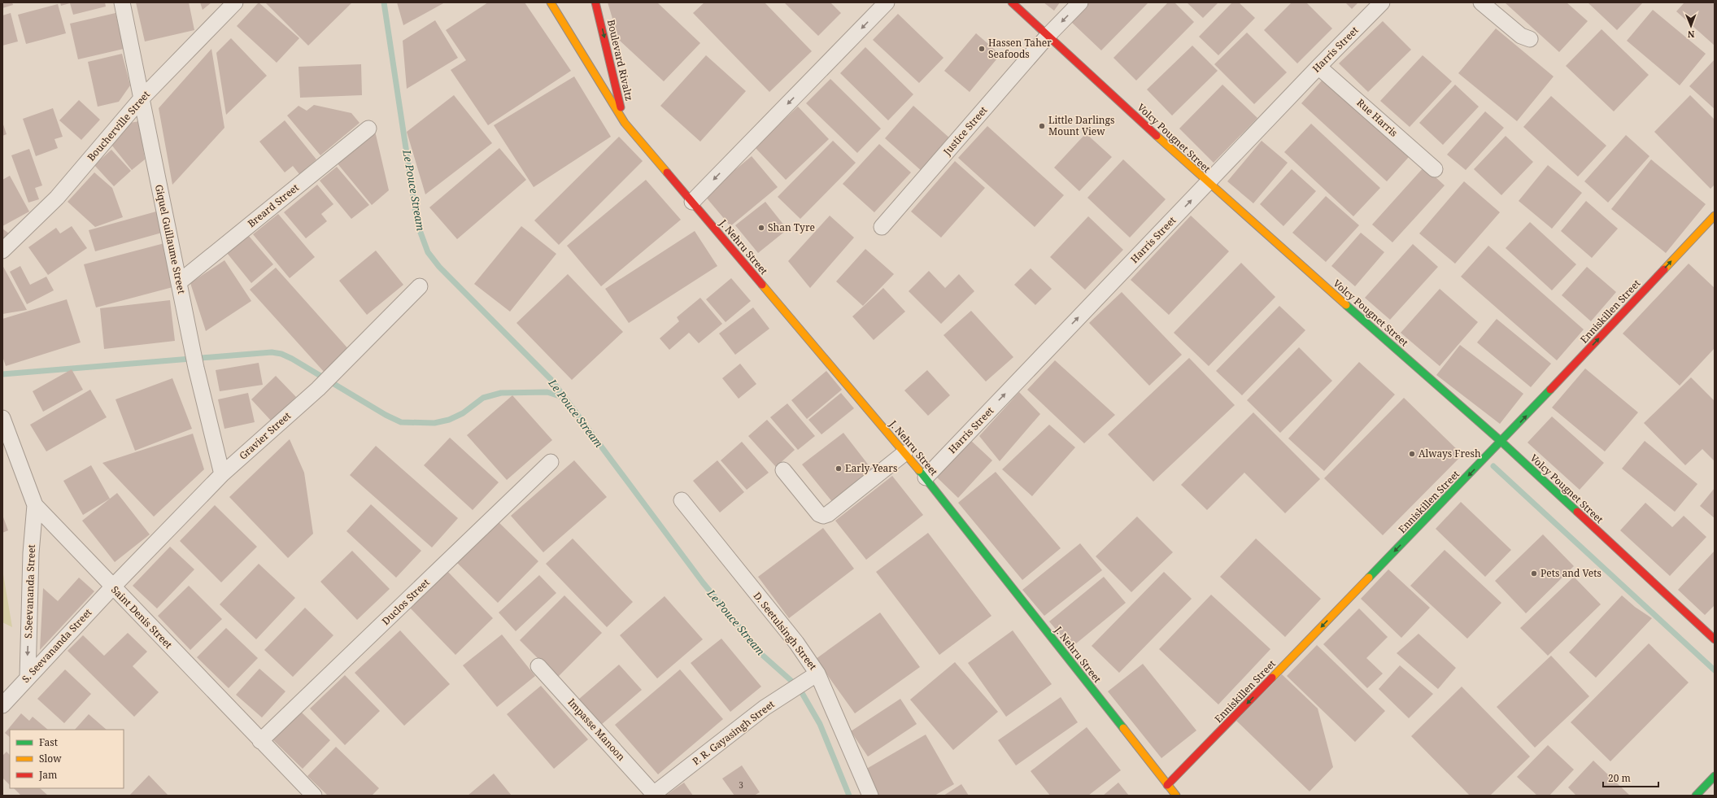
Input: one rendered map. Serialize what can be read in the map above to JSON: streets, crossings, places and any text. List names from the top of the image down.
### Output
{
  "streets": {
    "main road": [
      "Boulevard Rivaltz",
      "Volcy Pougnet Street",
      "J. Nehru Street",
      "Enniskillen Street"
    ],
    "street": [
      "Harris Street",
      "Rue Harris",
      "Boucherville Street",
      "Justice Street",
      "Breard Street",
      "Giquel Guillaume Street",
      "Gravier Street",
      "S.Seevananda Street",
      "Duclos Street",
      "Saint Denis Street",
      "D. Seetulsingh Street",
      "S. Seevananda Street",
      "Impasse Manoon",
      "P. R. Gayasingh Street"
    ]
  },
  "crossings": [
    ["Harris Street", "Rue Harris"],
    ["Harris Street", "Volcy Pougnet Street"],
    ["Harris Street", "J. Nehru Street"],
    ["Boulevard Rivaltz", "J. Nehru Street"],
    ["Boucherville Street", "Giquel Guillaume Street"],
    ["Justice Street", "Volcy Pougnet Street"],
    ["Volcy Pougnet Street", "Enniskillen Street"],
    ["Breard Street", "Giquel Guillaume Street"],
    ["Giquel Guillaume Street", "Gravier Street"],
    ["J. Nehru Street", "Enniskillen Street"],
    ["Gravier Street", "Saint Denis Street"],
    ["Gravier Street", "S. Seevananda Street"],
    ["S.Seevananda Street", "Saint Denis Street"],
    ["S.Seevananda Street", "S. Seevananda Street"],
    ["Duclos Street", "Saint Denis Street"],
    ["Saint Denis Street", "S. Seevananda Street"],
    ["D. Seetulsingh Street", "P. R. Gayasingh Street"],
    ["Impasse Manoon", "P. R. Gayasingh Street"]
  ],
  "one_way": ["Harris Street", "Boulevard Rivaltz", "S.Seevananda Street"],
  "water": ["Le Pouce Stream"],
  "places": [
    "Hassen Taher Seafoods",
    "Little Darlings Mount View",
    "Shan Tyre",
    "Always Fresh",
    "Early Years",
    "Pets and Vets"
  ],
  "house_numbers": ["3"],
  "legend": ["Fast", "Slow", "Jam"],
  "scale_bar": "20 m",
  "north": "bottom"
}
